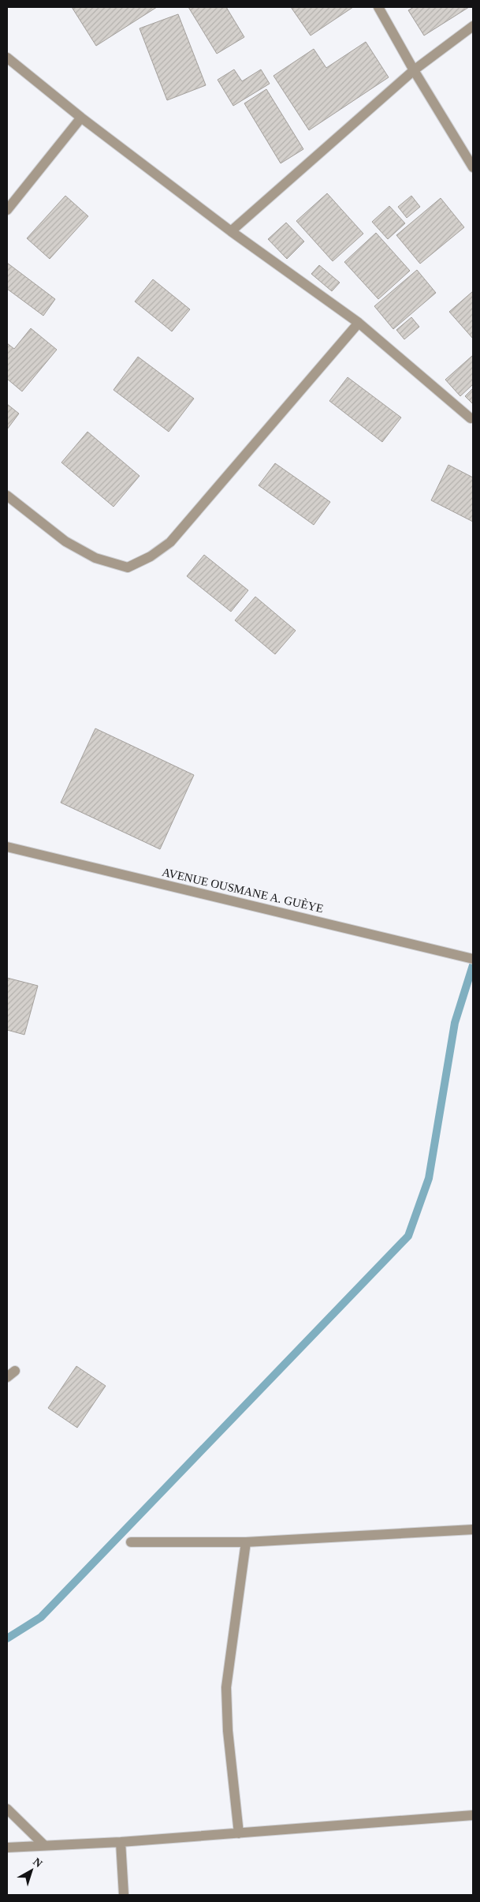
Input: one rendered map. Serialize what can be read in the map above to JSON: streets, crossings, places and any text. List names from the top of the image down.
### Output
{
  "streets": {
    "street": ["AVENUE OUSMANE A. GUÈYE"]
  },
  "north": "top right"
}
